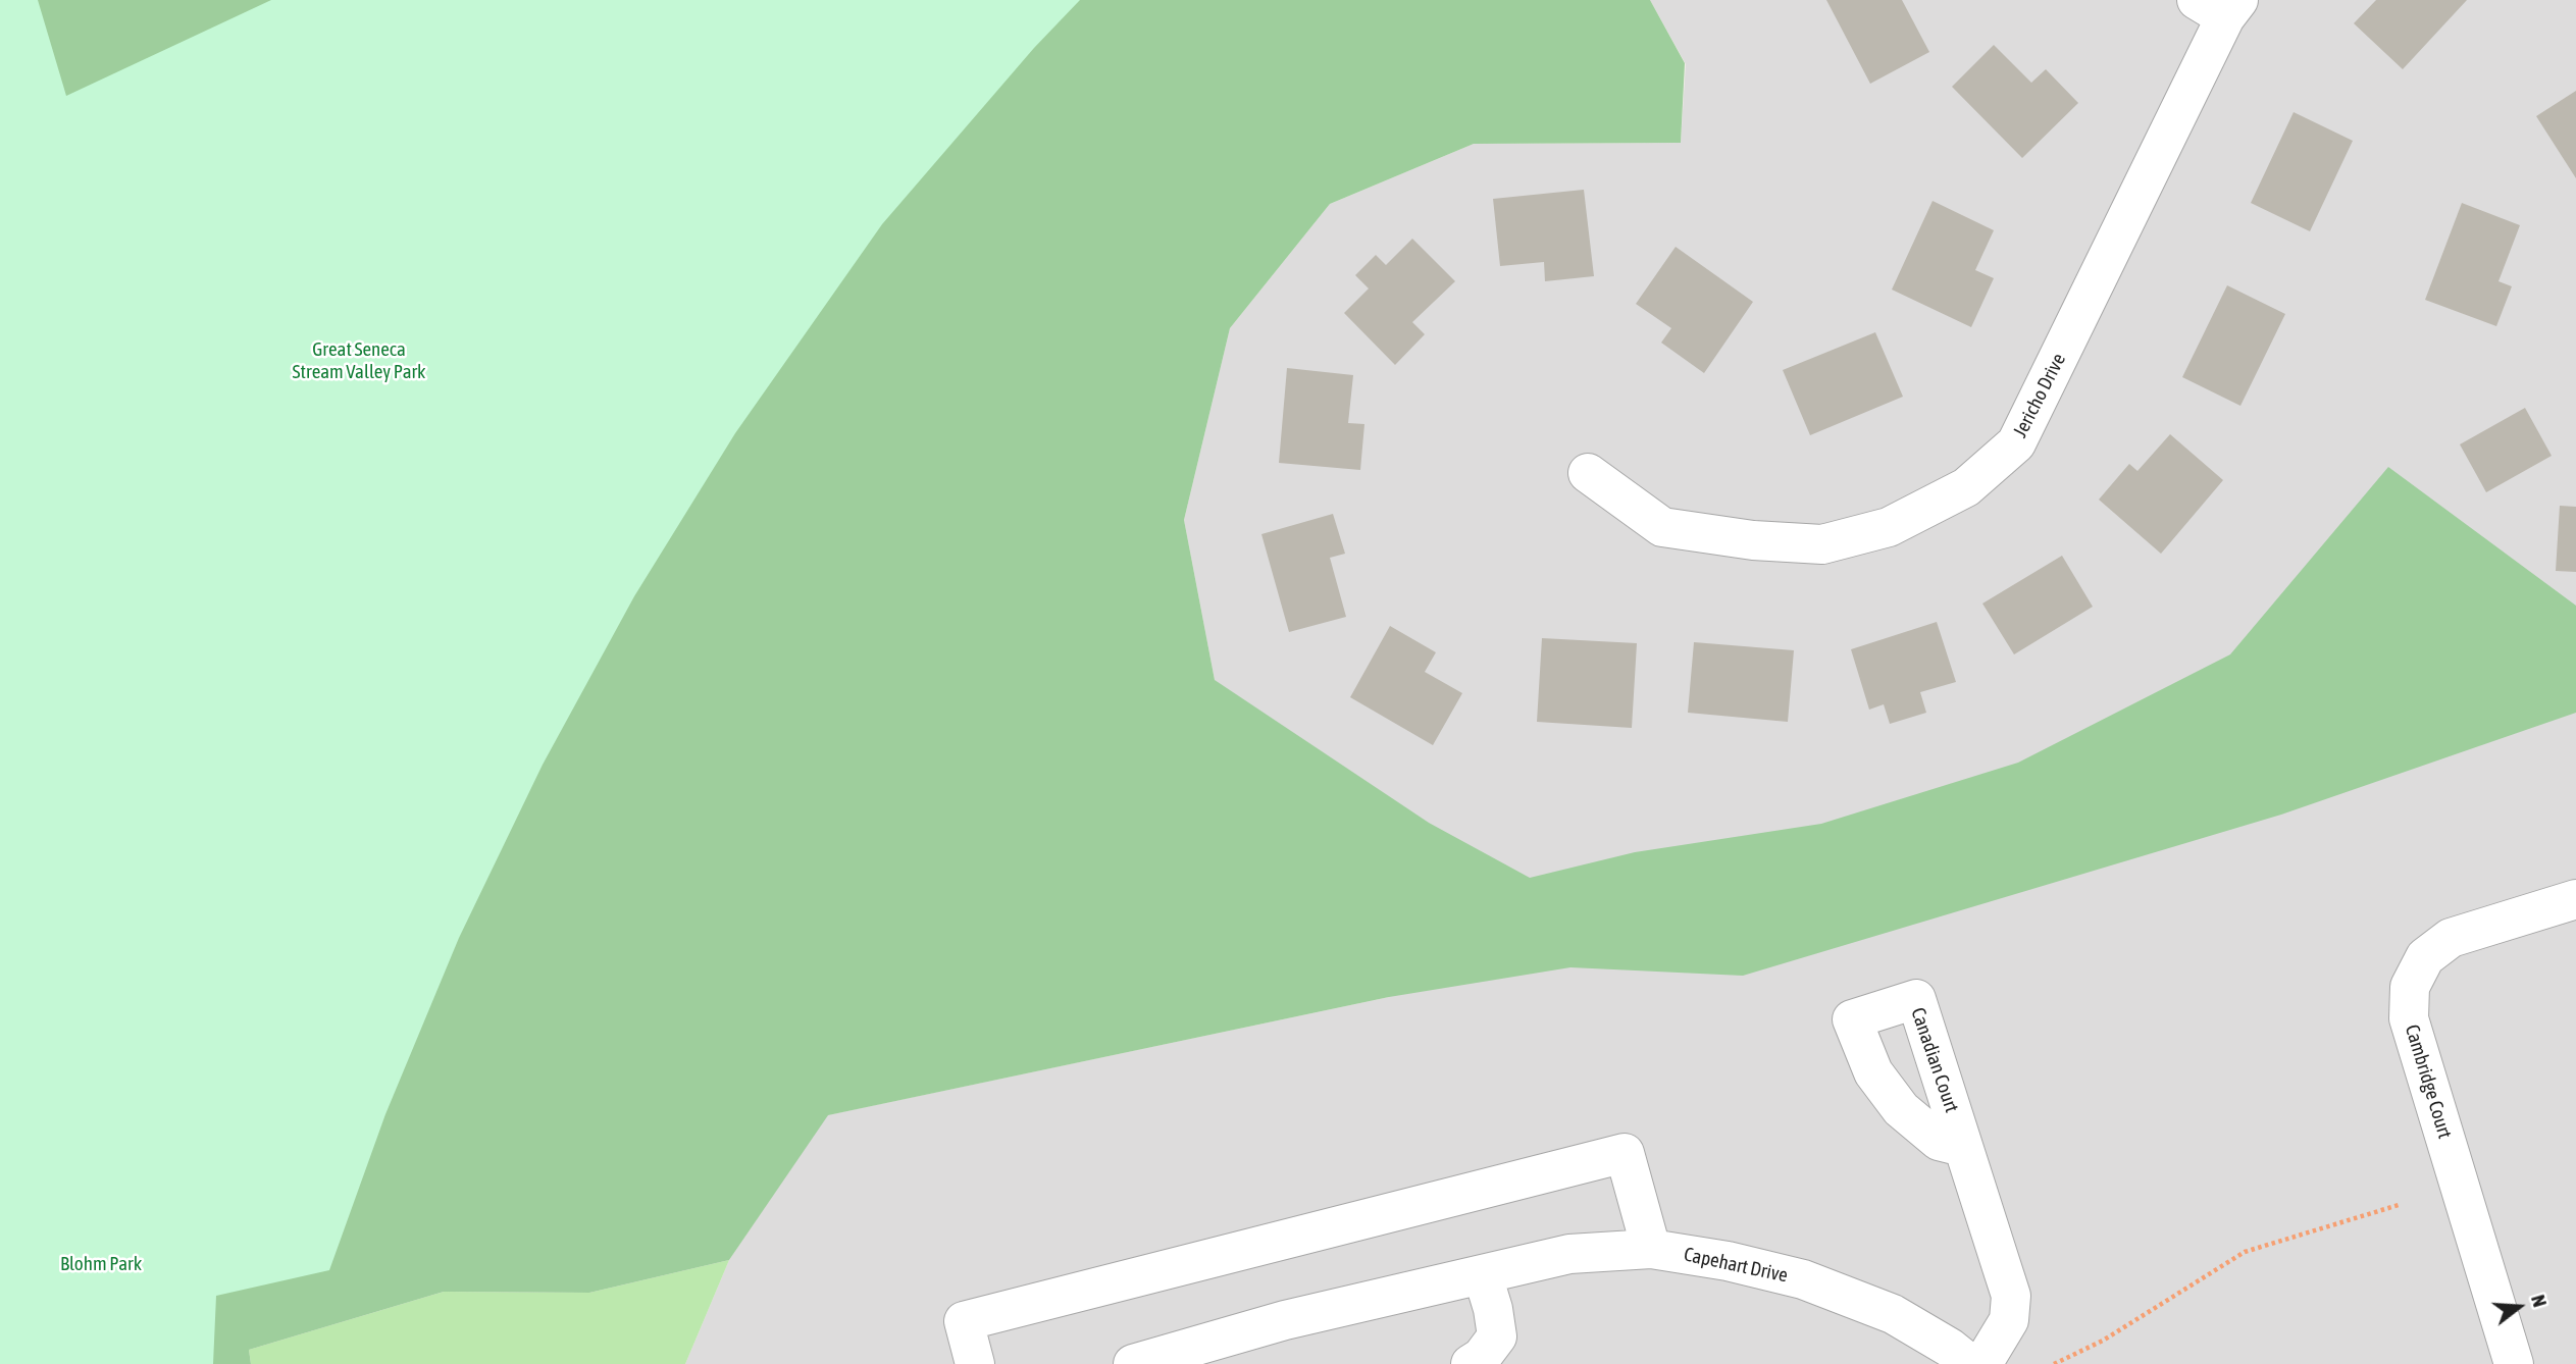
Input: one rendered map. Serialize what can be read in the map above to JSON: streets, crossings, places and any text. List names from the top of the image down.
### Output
{
  "streets": {
    "street": ["Jericho Drive", "Cambridge Court", "Capehart Drive"]
  },
  "parks": ["Great Seneca Stream Valley Park", "Blohm Park"],
  "north": "right"
}
